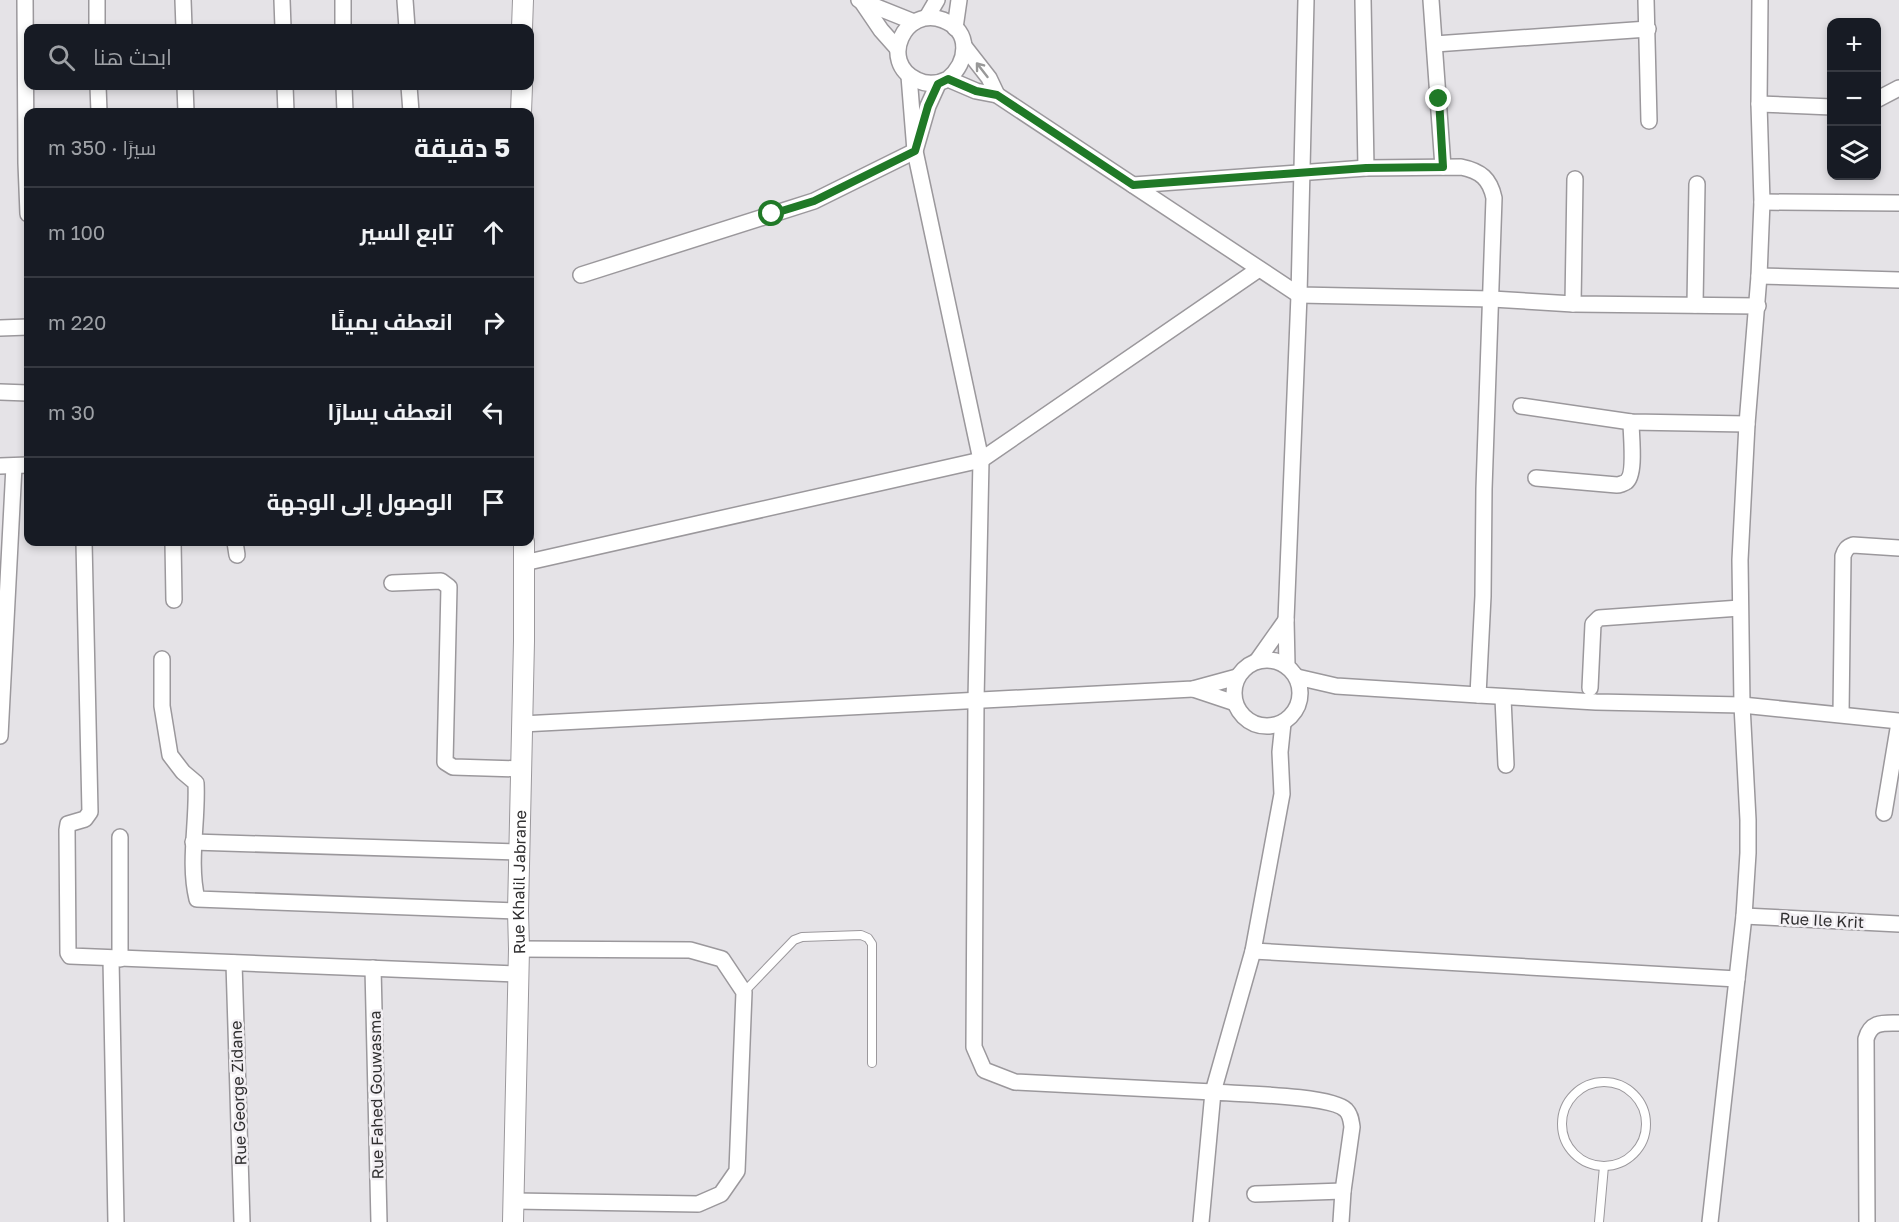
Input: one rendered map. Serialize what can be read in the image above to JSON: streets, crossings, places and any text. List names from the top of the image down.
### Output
{
  "streets": {
    "street": [
      "Rue Khalil Jabrane",
      "Rue Ile Krit",
      "Rue George Zidane",
      "Rue Fahed Gouwasma"
    ]
  },
  "page": {
    "map_buttons": ["+", "−"],
    "search": "ابحث هنا",
    "heading": ["5 دقيقة", "سيرًا · 350 m"],
    "list": [
      ["تابع السير", "100 m"],
      ["انعطف يمينًا", "220 m"],
      ["انعطف يسارًا", "30 m"],
      "الوصول إلى الوجهة"
    ]
  }
}
